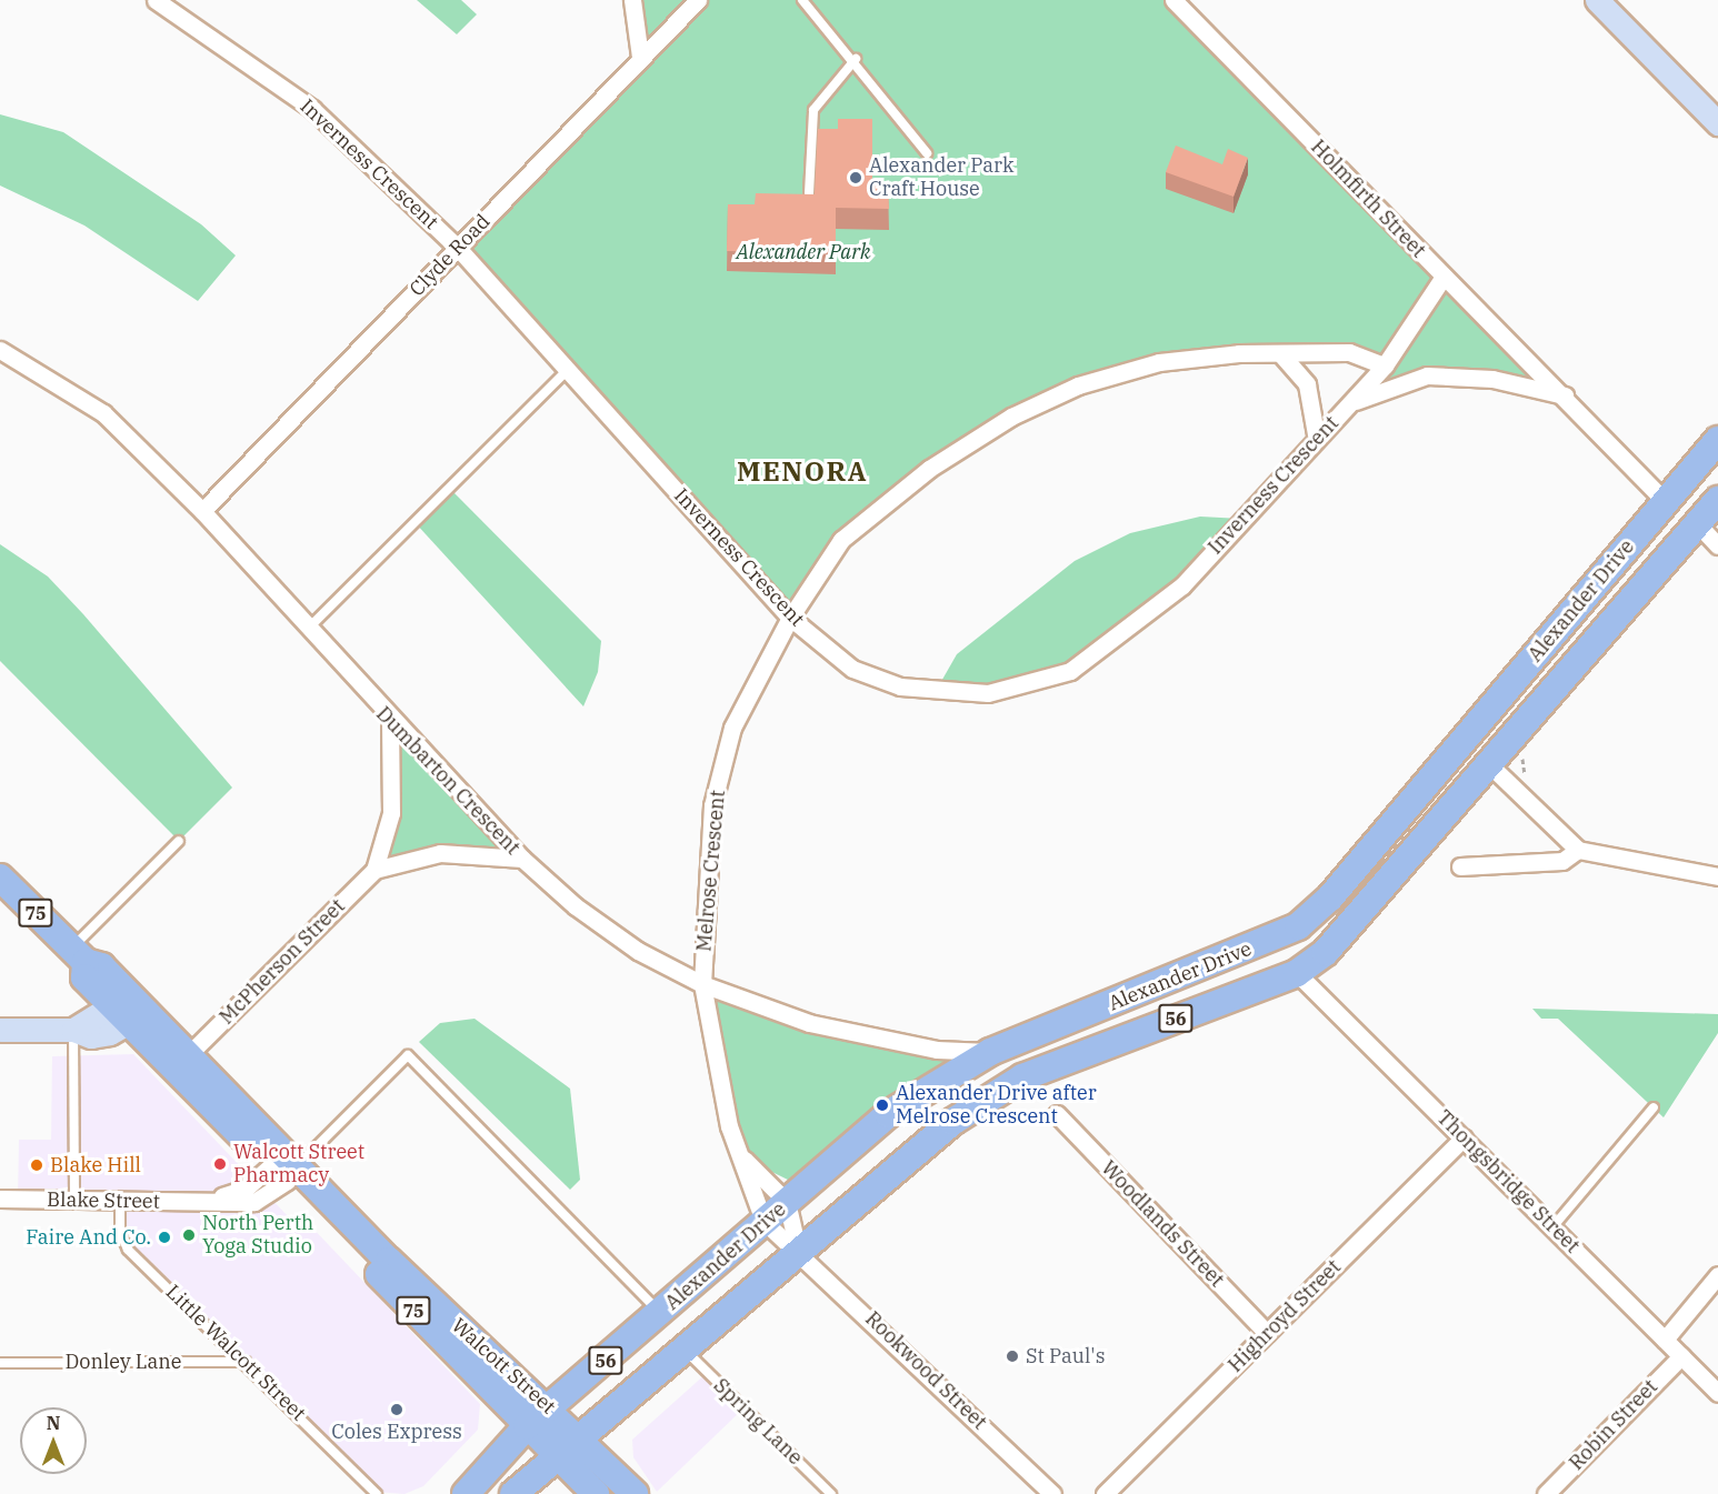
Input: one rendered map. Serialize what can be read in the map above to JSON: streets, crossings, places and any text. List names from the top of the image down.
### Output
{
  "streets": {
    "main road": [
      "Alexander Drive",
      "75",
      "56",
      "Walcott Street"
    ],
    "street": [
      "Inverness Crescent",
      "Holmfirth Street",
      "Clyde Road",
      "Dumbarton Crescent",
      "Melrose Crescent",
      "McPherson Street",
      "Thongsbridge Street",
      "Blake Street",
      "Woodlands Street",
      "Highroyd Street",
      "Rookwood Street",
      "Robin Street"
    ],
    "lane": ["Little Walcott Street", "Donley Lane", "Spring Lane"]
  },
  "crossings": [
    ["Inverness Crescent", "Holmfirth Street"],
    ["Inverness Crescent", "Clyde Road"],
    ["Inverness Crescent", "Melrose Crescent"],
    ["Holmfirth Street", "Alexander Drive"],
    ["Clyde Road", "Dumbarton Crescent"],
    ["Alexander Drive", "Dumbarton Crescent"],
    ["Alexander Drive", "Melrose Crescent"],
    ["Alexander Drive", "56"],
    ["Alexander Drive", "Thongsbridge Street"],
    ["Alexander Drive", "Walcott Street"],
    ["Alexander Drive", "Rookwood Street"],
    ["Alexander Drive", "Spring Lane"],
    ["Dumbarton Crescent", "Melrose Crescent"],
    ["Dumbarton Crescent", "McPherson Street"],
    ["McPherson Street", "Walcott Street"],
    ["56", "Walcott Street"],
    ["Thongsbridge Street", "Highroyd Street"],
    ["Thongsbridge Street", "Robin Street"],
    ["Blake Street", "Little Walcott Street"],
    ["Blake Street", "Walcott Street"],
    ["Woodlands Street", "Highroyd Street"],
    ["Little Walcott Street", "Donley Lane"]
  ],
  "districts": ["MENORA"],
  "parks": ["Alexander Park"],
  "places": [
    "Alexander Park Craft House",
    "Alexander Drive after Melrose Crescent",
    "Walcott Street Pharmacy",
    "Blake Hill",
    "North Perth Yoga Studio",
    "Faire And Co.",
    "St Paul's",
    "Coles Express"
  ],
  "north": "top"
}
